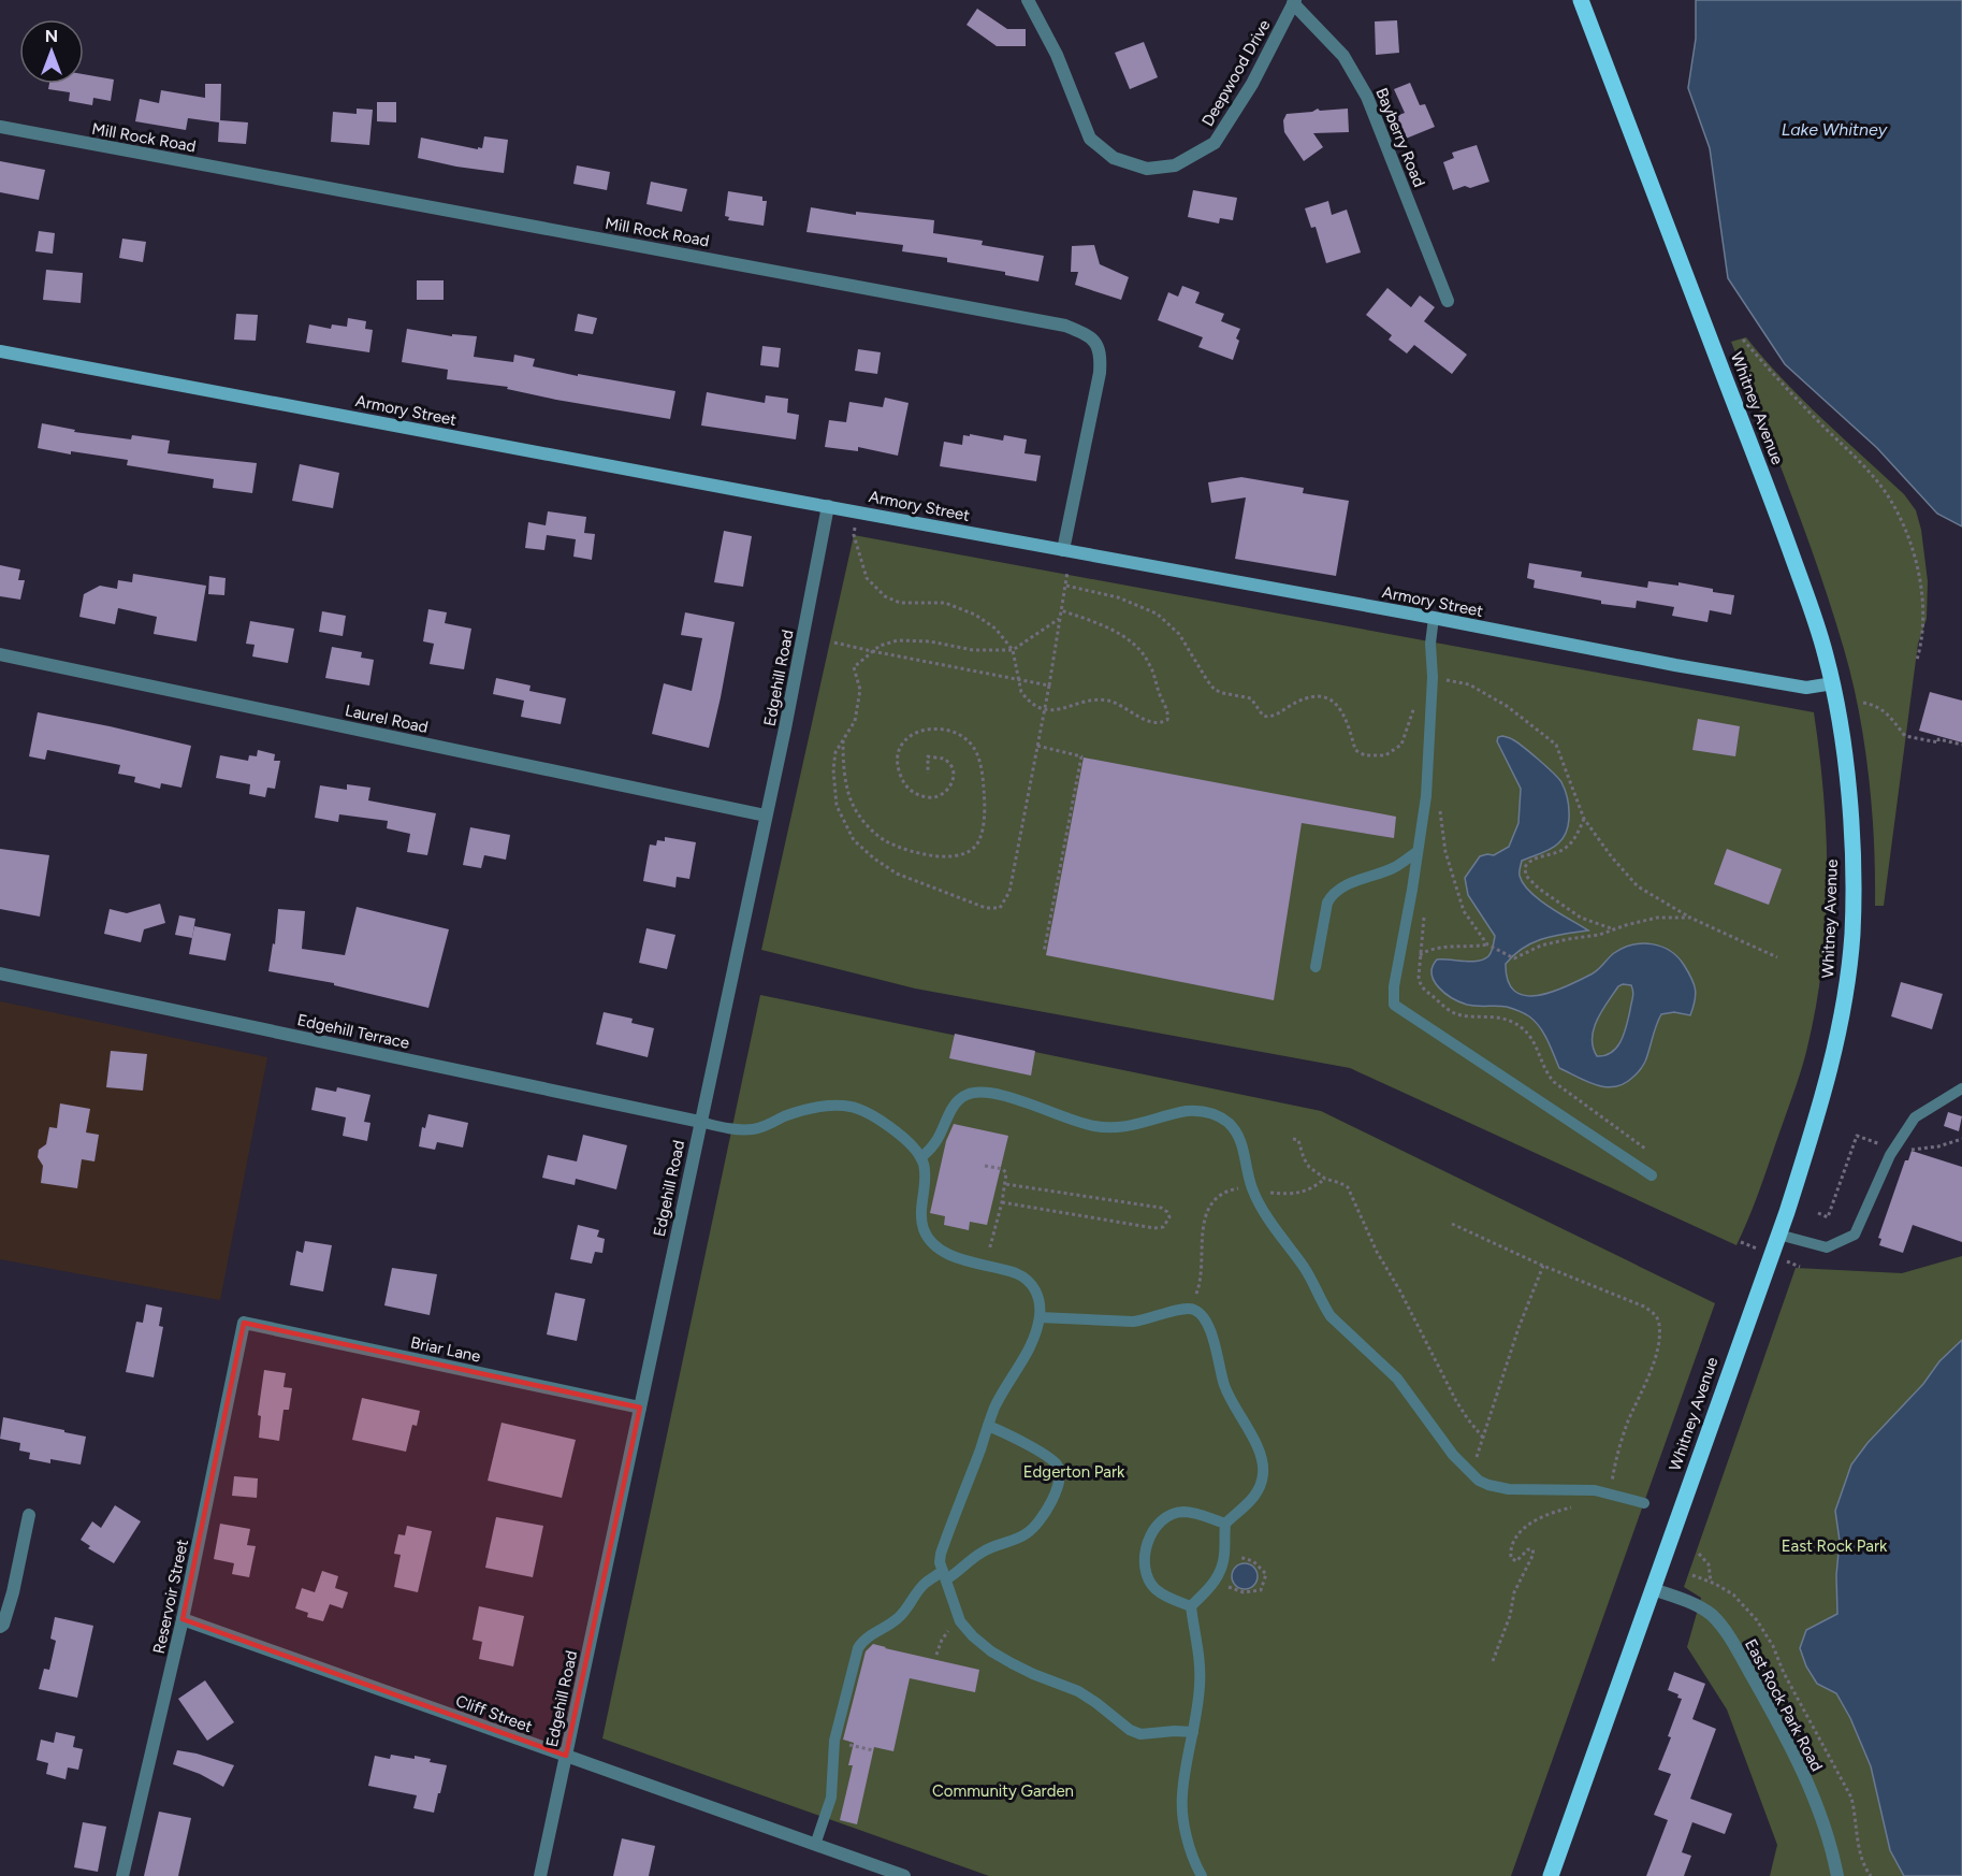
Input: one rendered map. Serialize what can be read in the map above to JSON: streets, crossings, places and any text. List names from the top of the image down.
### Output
{
  "streets": {
    "main road": ["Whitney Avenue", "Armory Street"],
    "street": [
      "Deepwood Drive",
      "Mill Rock Road",
      "Bayberry Road",
      "Edgehill Road",
      "Laurel Road",
      "Edgehill Terrace",
      "Briar Lane",
      "Reservoir Street",
      "East Rock Park Road",
      "Cliff Street"
    ]
  },
  "crossings": [
    ["Deepwood Drive", "Bayberry Road"],
    ["Mill Rock Road", "Armory Street"],
    ["Whitney Avenue", "Armory Street"],
    ["Whitney Avenue", "East Rock Park Road"],
    ["Armory Street", "Edgehill Road"],
    ["Edgehill Road", "Laurel Road"],
    ["Edgehill Road", "Edgehill Terrace"],
    ["Edgehill Road", "Briar Lane"],
    ["Edgehill Road", "Cliff Street"],
    ["Briar Lane", "Reservoir Street"],
    ["Reservoir Street", "Cliff Street"]
  ],
  "water": ["Lake Whitney"],
  "parks": ["Edgerton Park", "East Rock Park", "Community Garden"],
  "north": "top"
}
